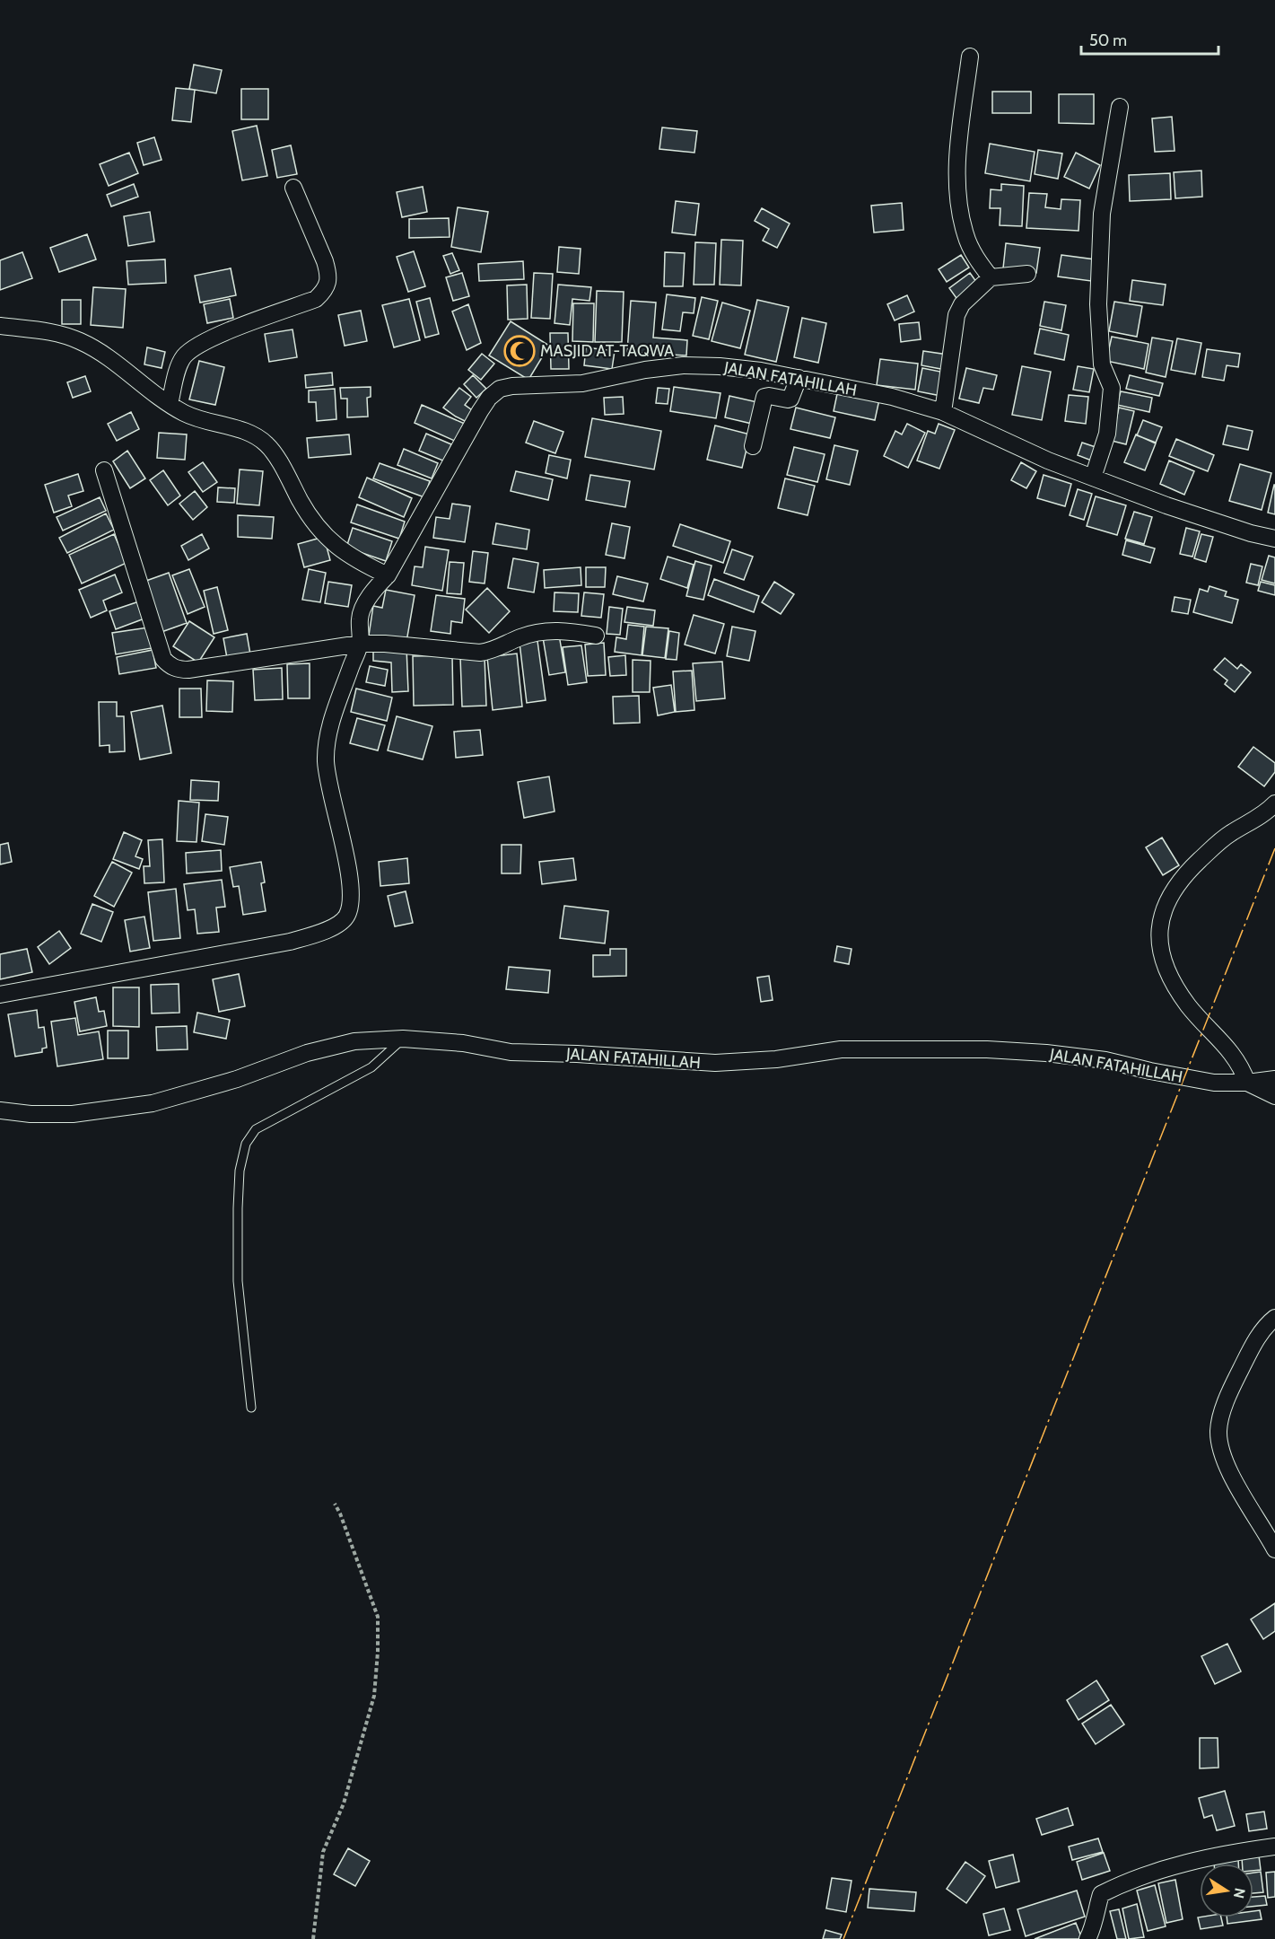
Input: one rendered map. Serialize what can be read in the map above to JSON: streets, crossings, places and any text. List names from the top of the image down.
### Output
{
  "streets": {
    "street": ["JALAN FATAHILLAH"]
  },
  "places": {
    "mosque": ["MASJID AT-TAQWA"]
  },
  "scale_bar": "50 m",
  "north": "right"
}
